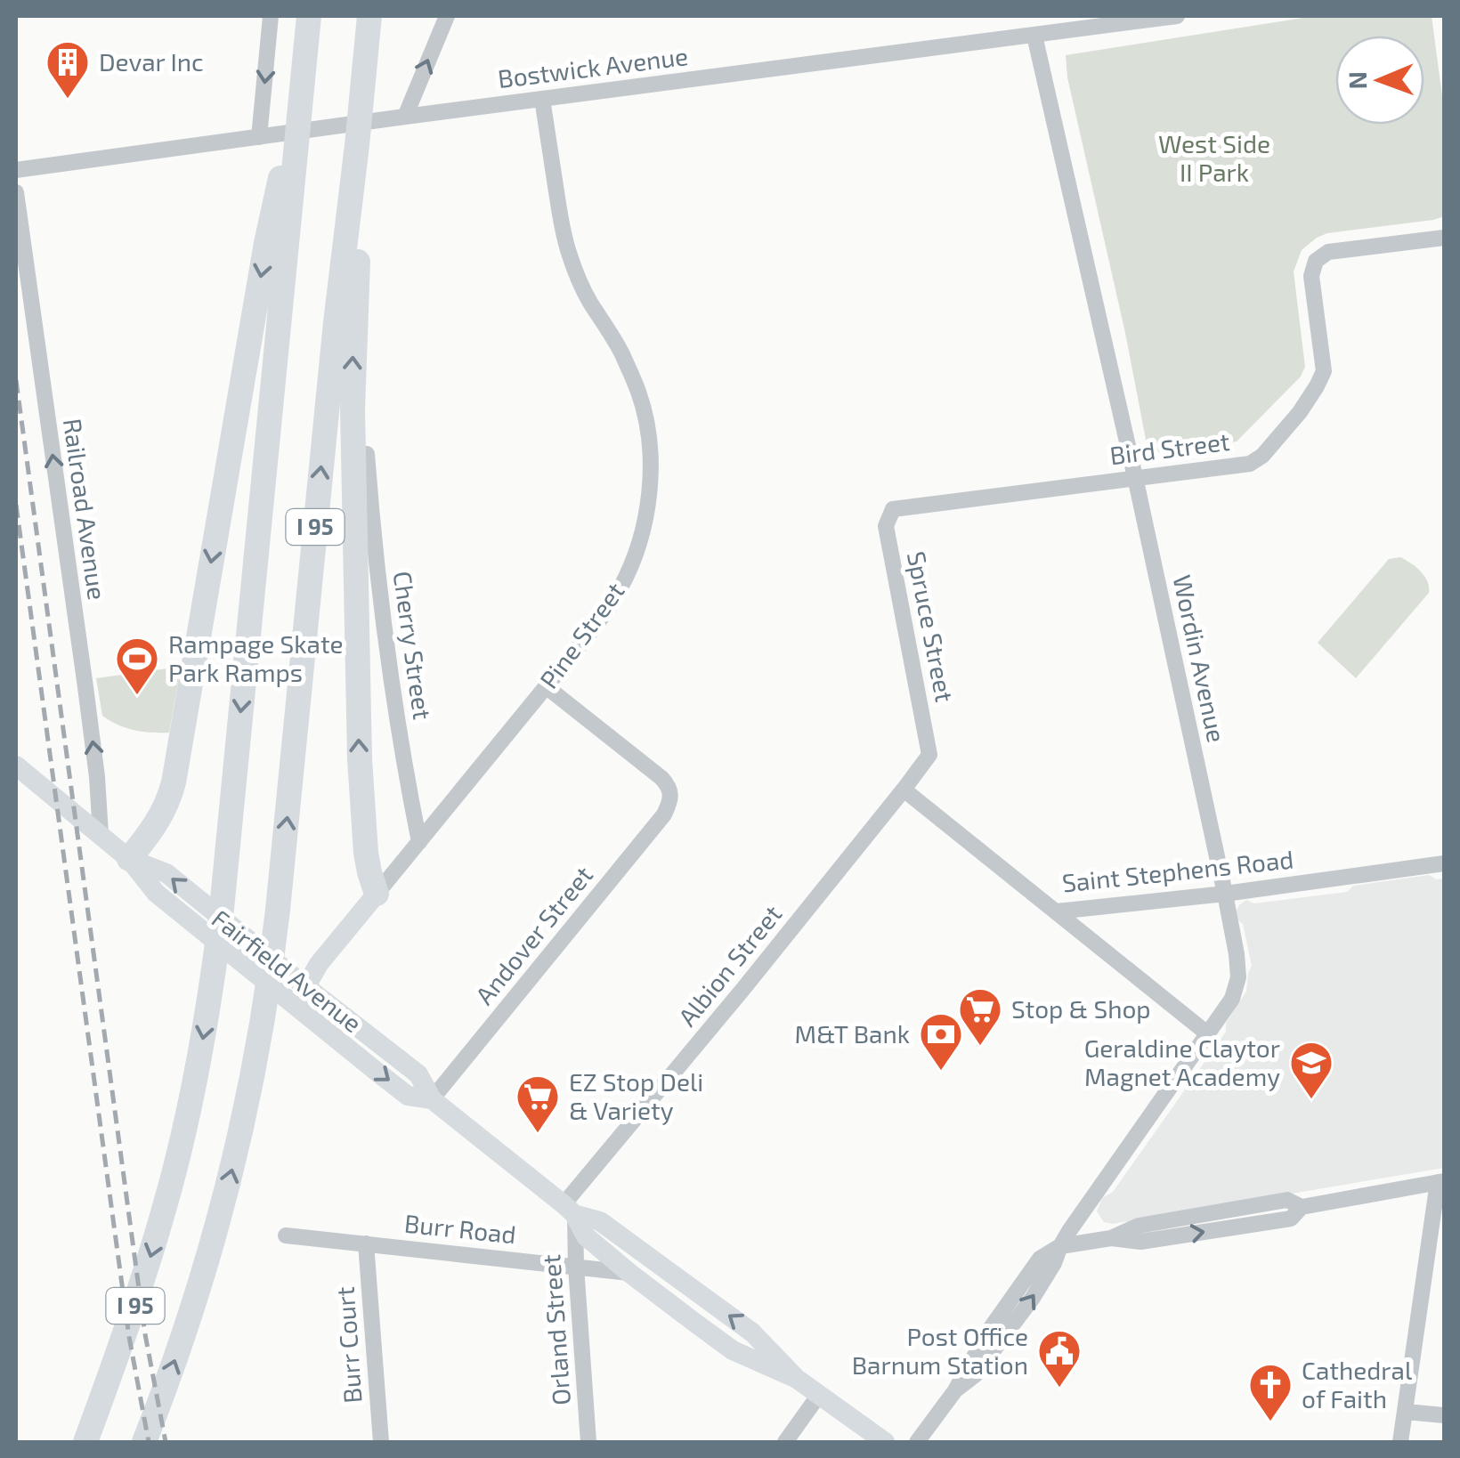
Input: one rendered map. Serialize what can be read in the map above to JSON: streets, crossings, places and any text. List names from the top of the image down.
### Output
{
  "streets": {
    "highway": ["I 95"],
    "main road": ["Pine Street", "Fairfield Avenue"],
    "street": [
      "Bostwick Avenue",
      "Bird Street",
      "Railroad Avenue",
      "Spruce Street",
      "Cherry Street",
      "Wordin Avenue",
      "Saint Stephens Road",
      "Andover Street",
      "Albion Street",
      "Burr Road",
      "Orland Street",
      "Burr Court"
    ]
  },
  "crossings": [
    ["Bostwick Avenue", "Pine Street"],
    ["Bostwick Avenue", "Wordin Avenue"],
    ["Bird Street", "Spruce Street"],
    ["Bird Street", "Wordin Avenue"],
    ["Railroad Avenue", "Fairfield Avenue"],
    ["Spruce Street", "Albion Street"],
    ["Pine Street", "Cherry Street"],
    ["Pine Street", "Andover Street"],
    ["Pine Street", "Fairfield Avenue"],
    ["Wordin Avenue", "Saint Stephens Road"],
    ["Saint Stephens Road", "Albion Street"],
    ["Andover Street", "Fairfield Avenue"],
    ["Albion Street", "Fairfield Avenue"],
    ["Albion Street", "Orland Street"],
    ["Fairfield Avenue", "Burr Road"],
    ["Fairfield Avenue", "Orland Street"],
    ["Burr Road", "Orland Street"],
    ["Burr Road", "Burr Court"]
  ],
  "one_way": ["Railroad Avenue"],
  "parks": ["West Side II Park"],
  "places": {
    "building": ["Devar Inc"],
    "sports": ["Rampage Skate Park Ramps"],
    "supermarket": ["Stop & Shop", "EZ Stop Deli & Variety"],
    "bank": ["M&T Bank"],
    "school or university": ["Geraldine Claytor Magnet Academy"],
    "public building": ["Post Office Barnum Station"],
    "church": ["Cathedral of Faith"]
  },
  "north": "left"
}
